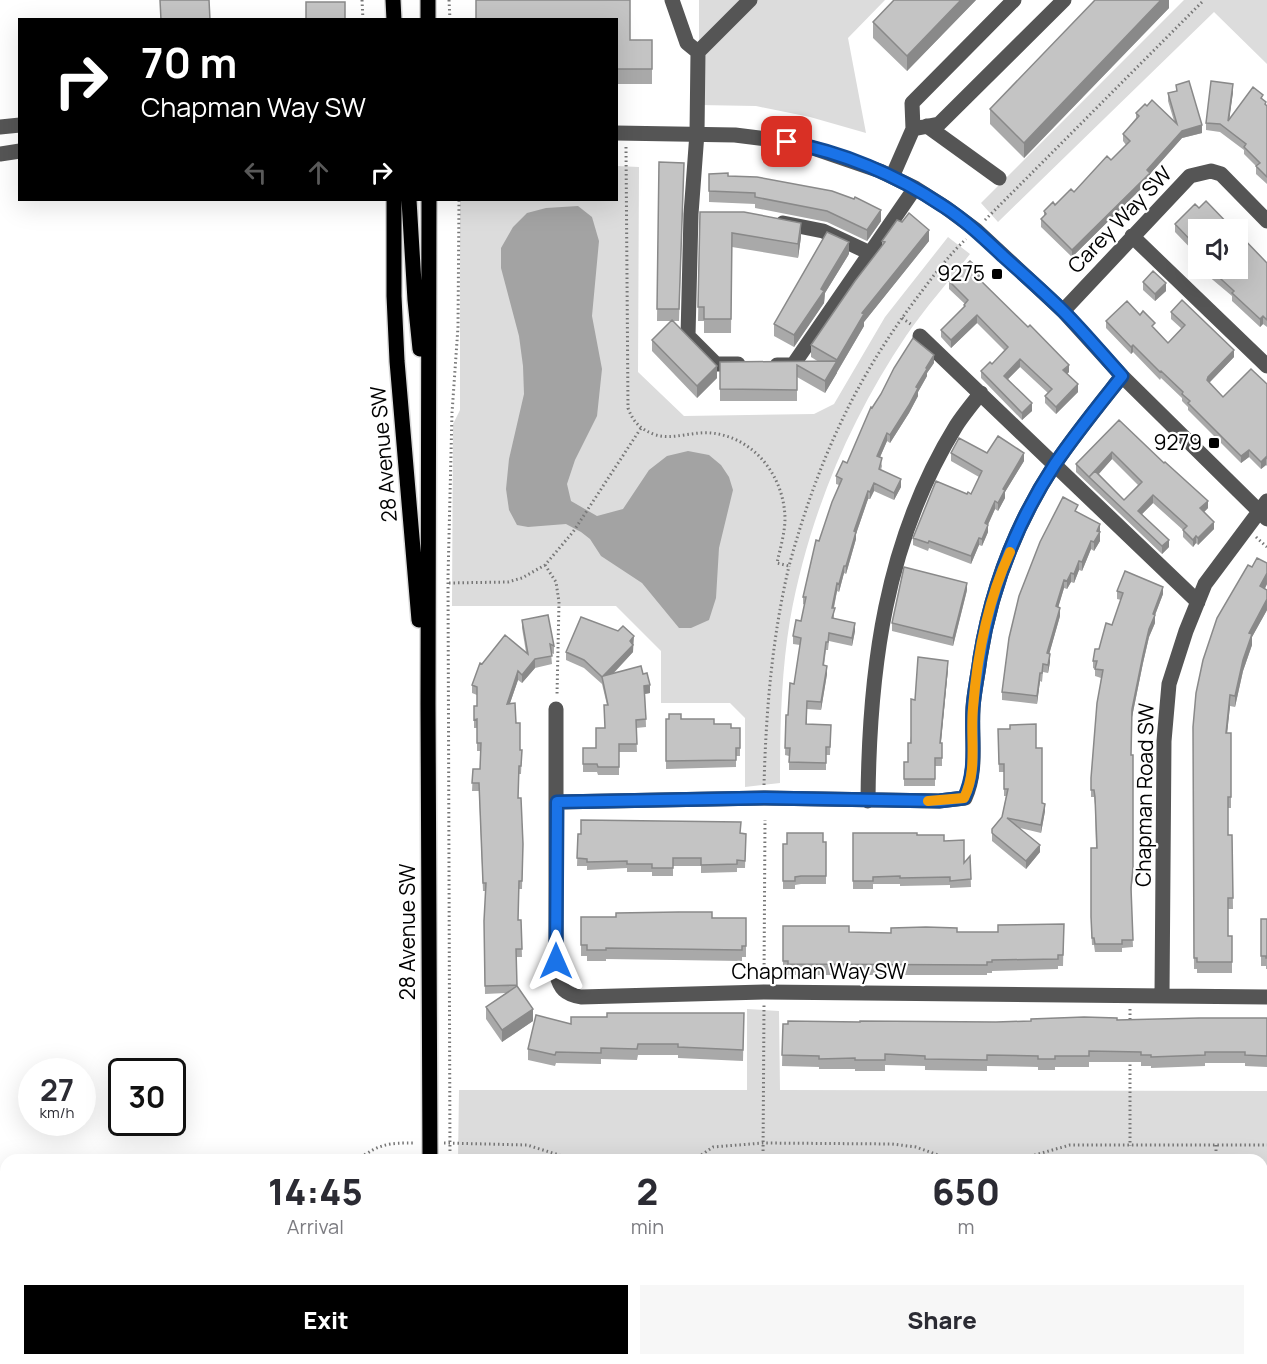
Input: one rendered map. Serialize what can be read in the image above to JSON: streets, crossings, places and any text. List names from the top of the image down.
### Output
{
  "streets": {
    "main road": ["28 Avenue SW"],
    "street": ["Carey Way SW", "Chapman Road SW", "Chapman Way SW"]
  },
  "crossings": [
    ["Chapman Road SW", "Chapman Way SW"]
  ],
  "places": {
    "transit": ["9275", "9279"]
  },
  "page": {
    "turn": ["70 m", "Chapman Way SW"],
    "speed": "27 km/h",
    "limit": "30",
    "eta": [
      "14:45",
      "Arrival",
      "2",
      "min",
      "650",
      "m"
    ],
    "buttons": ["Exit", "Share"]
  }
}
